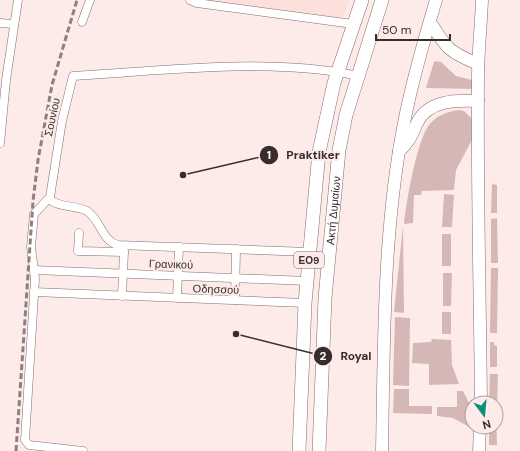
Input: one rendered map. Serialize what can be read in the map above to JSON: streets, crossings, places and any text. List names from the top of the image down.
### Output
{
  "streets": {
    "main road": ["Ακτή Δυμαίων", "ΕΟ9"],
    "street": ["Σουνίου", "Γρανικού", "Οδησσού"]
  },
  "crossings": [
    ["Σουνίου", "Ακτή Δυμαίων"],
    ["Ακτή Δυμαίων", "Γρανικού"],
    ["Ακτή Δυμαίων", "Οδησσού"],
    ["Γρανικού", "Οδησσού"]
  ],
  "places": ["Praktiker", "Royal"],
  "scale_bar": "50 m",
  "north": "bottom"
}
